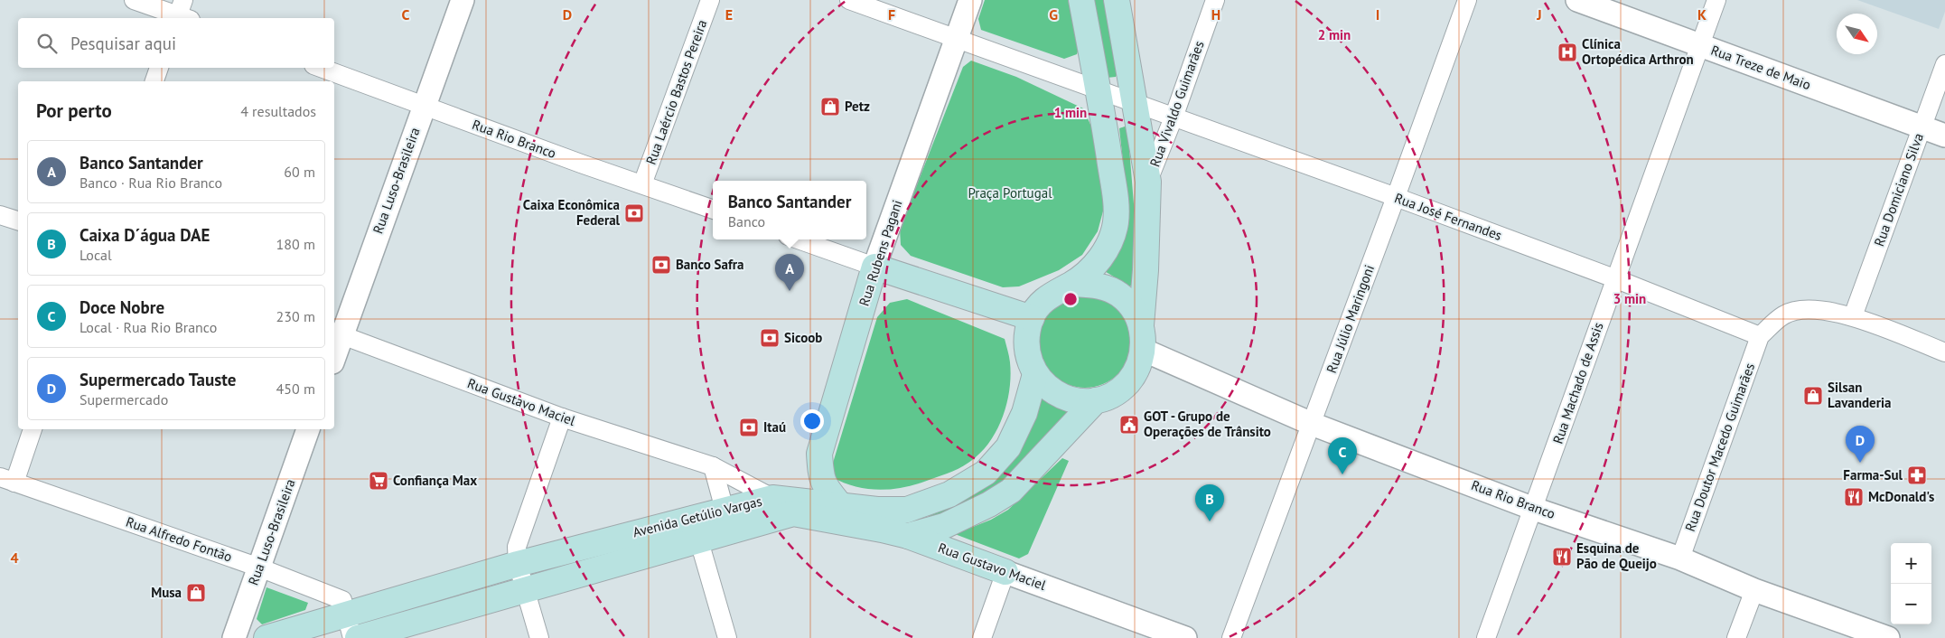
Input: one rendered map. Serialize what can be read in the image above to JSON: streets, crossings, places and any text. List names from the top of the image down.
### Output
{
  "streets": {
    "main road": ["Rua Rubens Pagani", "Rua Gustavo Maciel", "Avenida Getúlio Vargas"],
    "street": [
      "Rua Treze de Maio",
      "Rua Laércio Bastos Pereira",
      "Rua Vivaldo Guimarães",
      "Rua Rio Branco",
      "Rua Luso-Brasileira",
      "Rua Domiciano Silva",
      "Rua José Fernandes",
      "Rua Júlio Maringoni",
      "Rua Machado de Assis",
      "Rua Doutor Macedo Guimarães",
      "Rua Alfredo Fontão"
    ]
  },
  "crossings": [
    ["Rua Treze de Maio", "Rua Domiciano Silva"],
    ["Rua Treze de Maio", "Rua Machado de Assis"],
    ["Rua Laércio Bastos Pereira", "Rua Rio Branco"],
    ["Rua Vivaldo Guimarães", "Rua José Fernandes"],
    ["Rua Rio Branco", "Rua Luso-Brasileira"],
    ["Rua Rio Branco", "Rua Júlio Maringoni"],
    ["Rua Rio Branco", "Rua Machado de Assis"],
    ["Rua Rio Branco", "Rua Doutor Macedo Guimarães"],
    ["Rua Luso-Brasileira", "Rua Gustavo Maciel"],
    ["Rua Luso-Brasileira", "Rua Alfredo Fontão"],
    ["Rua José Fernandes", "Rua Júlio Maringoni"],
    ["Rua José Fernandes", "Rua Machado de Assis"],
    ["Rua José Fernandes", "Rua Doutor Macedo Guimarães"],
    ["Rua Gustavo Maciel", "Avenida Getúlio Vargas"],
    ["Avenida Getúlio Vargas", "Rua Alfredo Fontão"]
  ],
  "parks": ["Praça Portugal"],
  "places": {
    "hospital": ["Clínica Ortopédica Arthron"],
    "shop": ["Petz", "Silsan Lavanderia", "Musa"],
    "bank": [
      "Caixa Econômica Federal",
      "Banco Safra",
      "Sicoob",
      "Itaú"
    ],
    "public building": ["GOT - Grupo de Operações de Trânsito"],
    "pharmacy": ["Farma-Sul"],
    "supermarket": ["Confiança Max"],
    "restaurant": ["McDonald's", "Esquina de Pão de Queijo"]
  },
  "north": "bottom right",
  "page": {
    "search": "Pesquisar aqui",
    "heading": ["Por perto", "4 resultados"],
    "list": [
      {
        "mark": "A",
        "name": "Banco Santander",
        "note": "Banco · Rua Rio Branco",
        "value": "60 m"
      },
      {
        "mark": "B",
        "name": "Caixa D´água DAE",
        "note": "Local",
        "value": "180 m"
      },
      {
        "mark": "C",
        "name": "Doce Nobre",
        "note": "Local · Rua Rio Branco",
        "value": "230 m"
      },
      {
        "mark": "D",
        "name": "Supermercado Tauste",
        "note": "Supermercado",
        "value": "450 m"
      }
    ],
    "popup": ["Banco Santander", "Banco"],
    "pins": [
      "A",
      "D",
      "C",
      "B"
    ],
    "map_buttons": ["+", "−"]
  },
  "grid": {
    "columns": [
      "C",
      "D",
      "E",
      "F",
      "G",
      "H",
      "I",
      "J",
      "K"
    ],
    "rows": ["4"]
  },
  "rings": ["2 min", "1 min", "3 min"]
}
